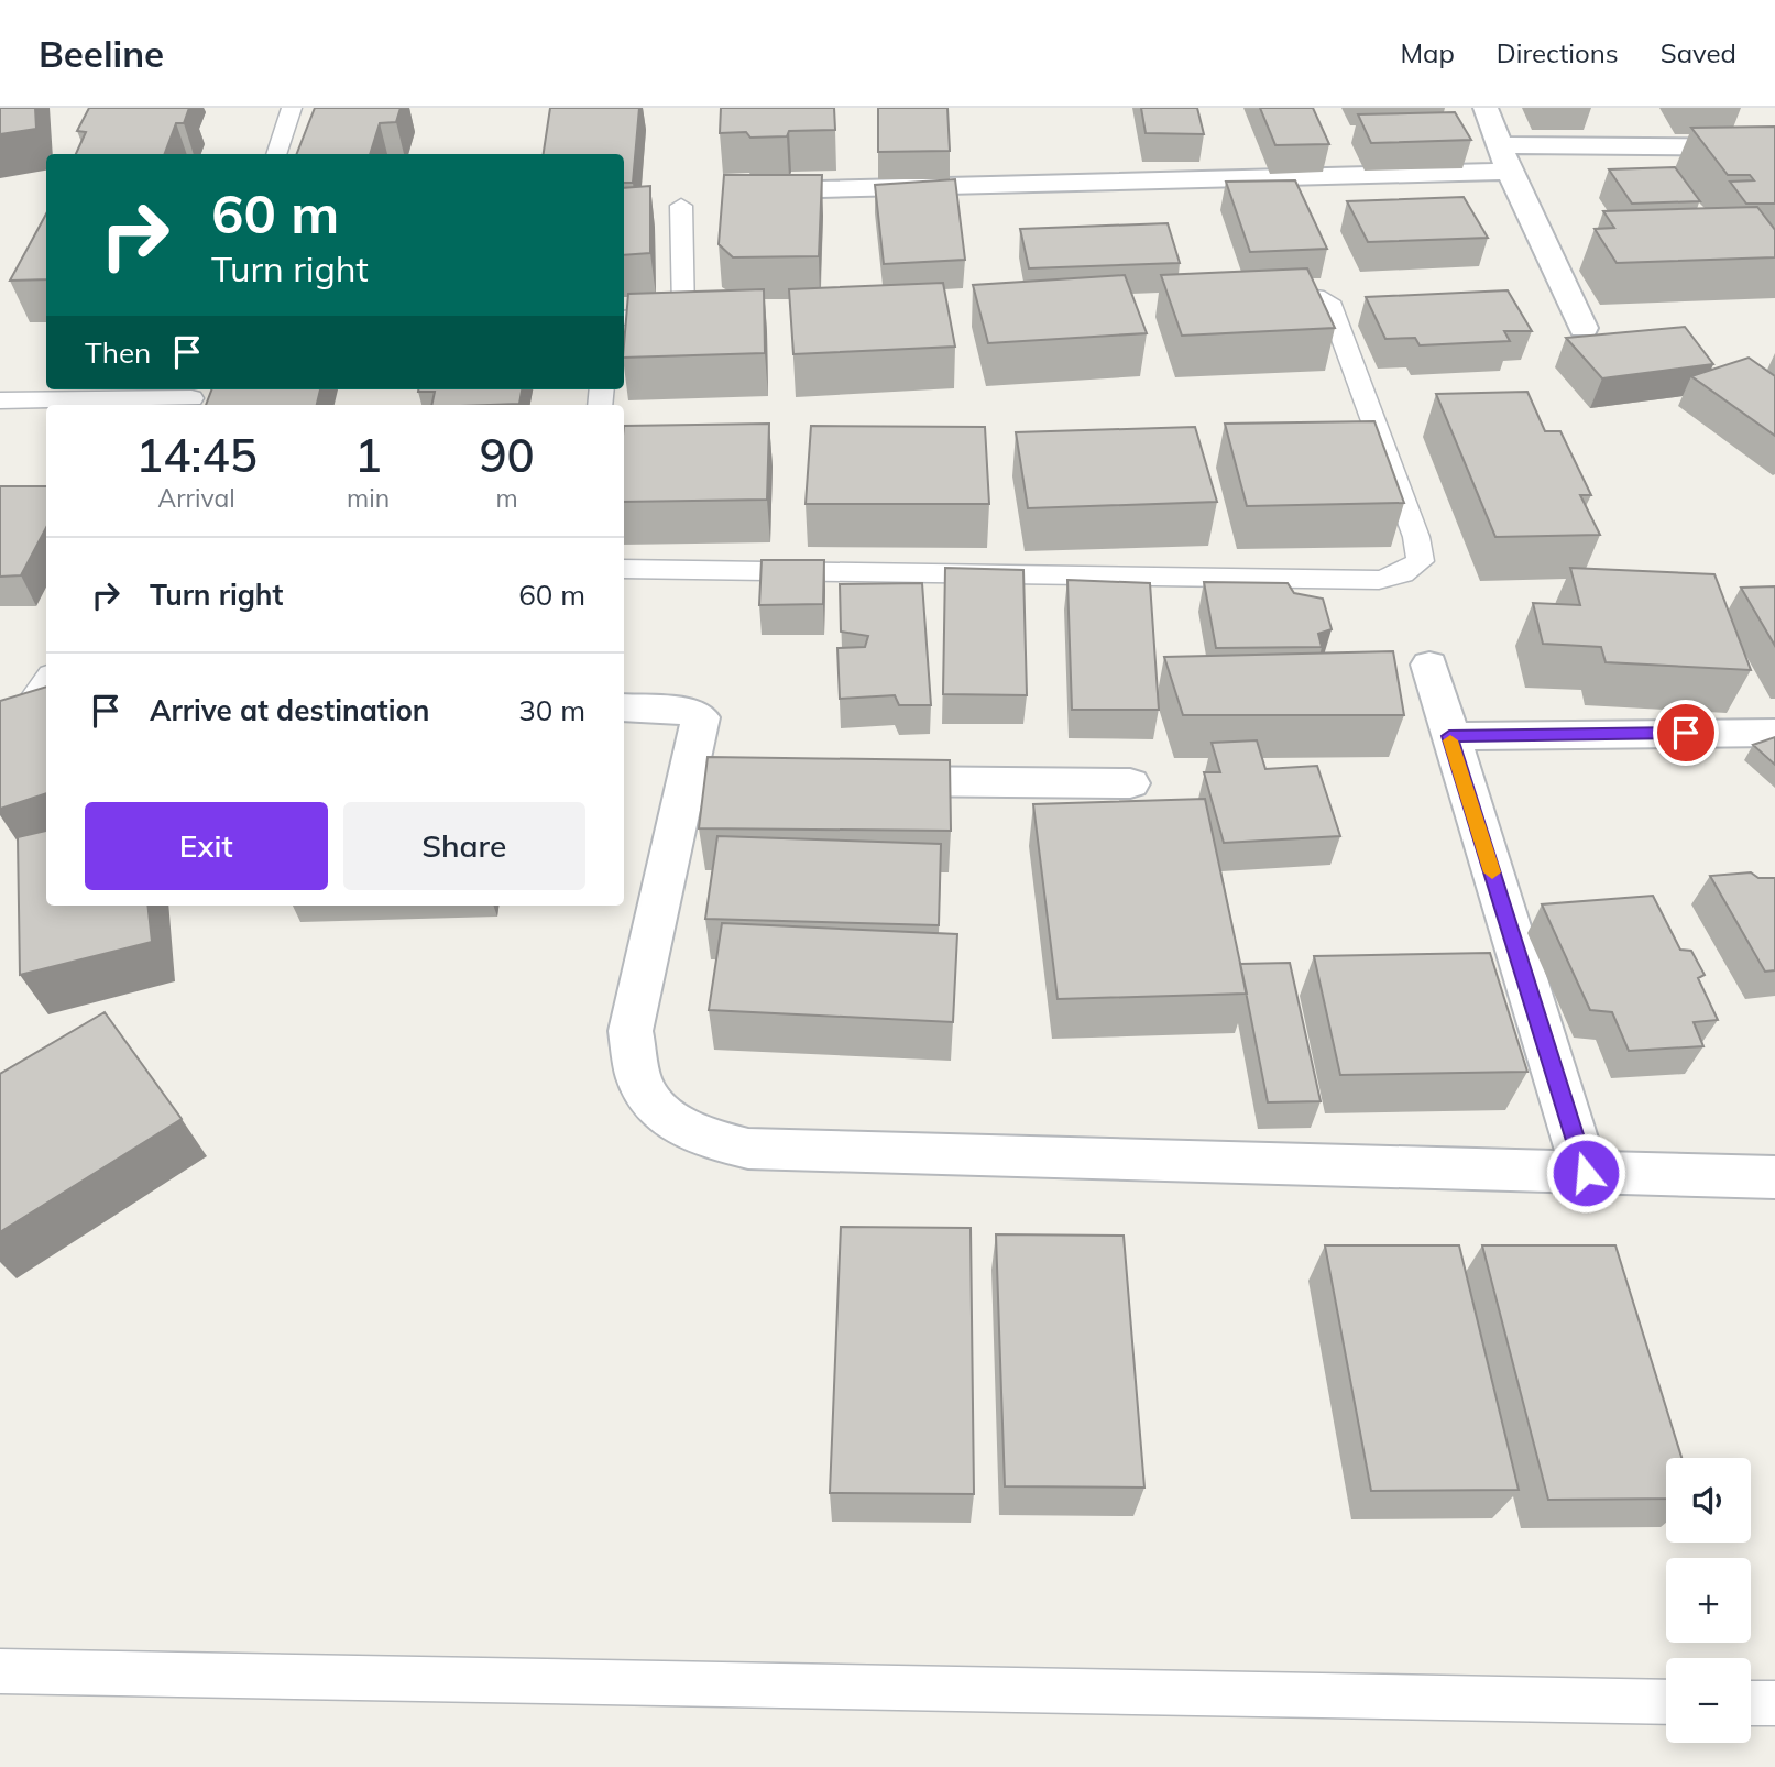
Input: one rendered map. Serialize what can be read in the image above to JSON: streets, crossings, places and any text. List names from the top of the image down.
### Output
{
  "page": {
    "header": "Beeline",
    "nav": ["Map", "Directions", "Saved"],
    "turn": ["60 m", "Turn right"],
    "then": "Then",
    "eta": [
      "14:45",
      "Arrival",
      "1",
      "min",
      "90",
      "m"
    ],
    "list": [
      {
        "name": "Turn right",
        "value": "60 m"
      },
      {
        "name": "Arrive at destination",
        "value": "30 m"
      }
    ],
    "buttons": ["Exit", "Share"],
    "map_buttons": ["+", "−"]
  }
}
